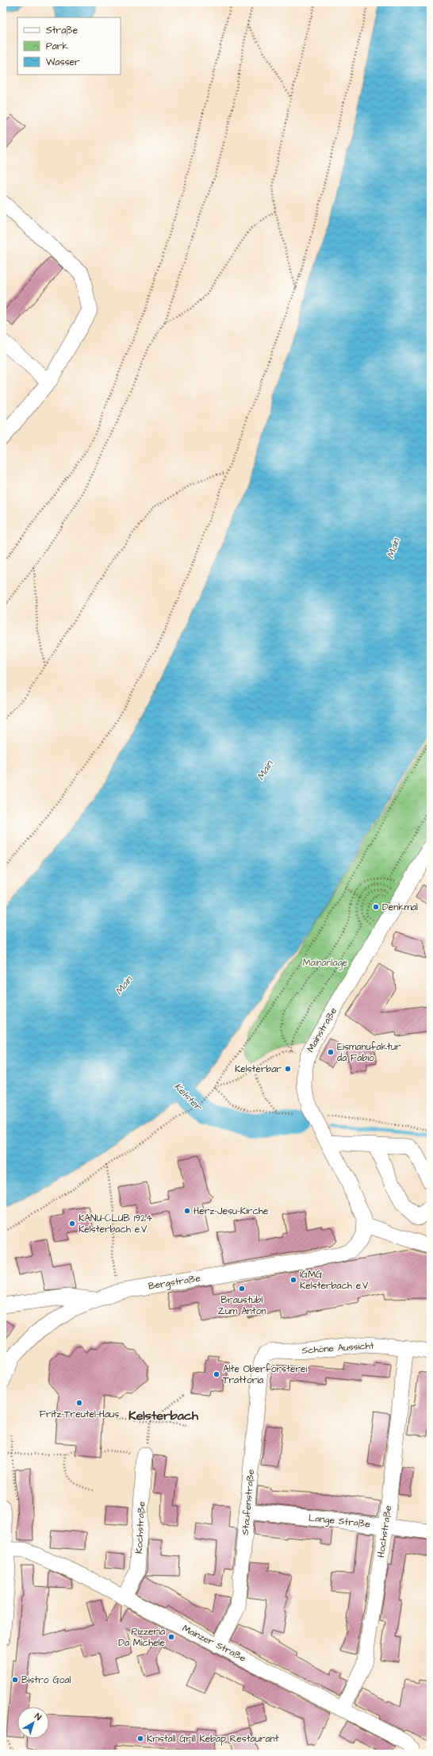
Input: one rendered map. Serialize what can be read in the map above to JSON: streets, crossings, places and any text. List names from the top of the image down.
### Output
{
  "streets": {
    "street": [
      "Mainstraße",
      "Bergstraße",
      "Schöne Aussicht",
      "Staufenstraße",
      "Lange Straße",
      "Kochstraße",
      "Hochstraße",
      "Mainzer Straße"
    ]
  },
  "crossings": [
    ["Mainstraße", "Bergstraße"],
    ["Schöne Aussicht", "Staufenstraße"],
    ["Schöne Aussicht", "Hochstraße"],
    ["Staufenstraße", "Lange Straße"],
    ["Staufenstraße", "Mainzer Straße"],
    ["Lange Straße", "Hochstraße"],
    ["Kochstraße", "Mainzer Straße"],
    ["Hochstraße", "Mainzer Straße"]
  ],
  "districts": ["Kelsterbach"],
  "water": ["Main", "Kelster"],
  "parks": ["Mainanlage"],
  "places": [
    "Denkmal",
    "Eismanufaktur da Fabio",
    "Kelsterbar",
    "Herz-Jesu-Kirche",
    "KANU-CLUB 1924 Kelsterbach e.V.",
    "IGMG Kelsterbach e.V.",
    "Braustübl Zum Anton",
    "Alte Oberförsterei Trattoria",
    "Fritz-Treutel-Haus",
    "Pizzeria Da Michele",
    "Bistro Goal",
    "Kristall Grill Kebap Restaurant"
  ],
  "legend": ["Straße", "Park", "Wasser"],
  "north": "top right"
}
